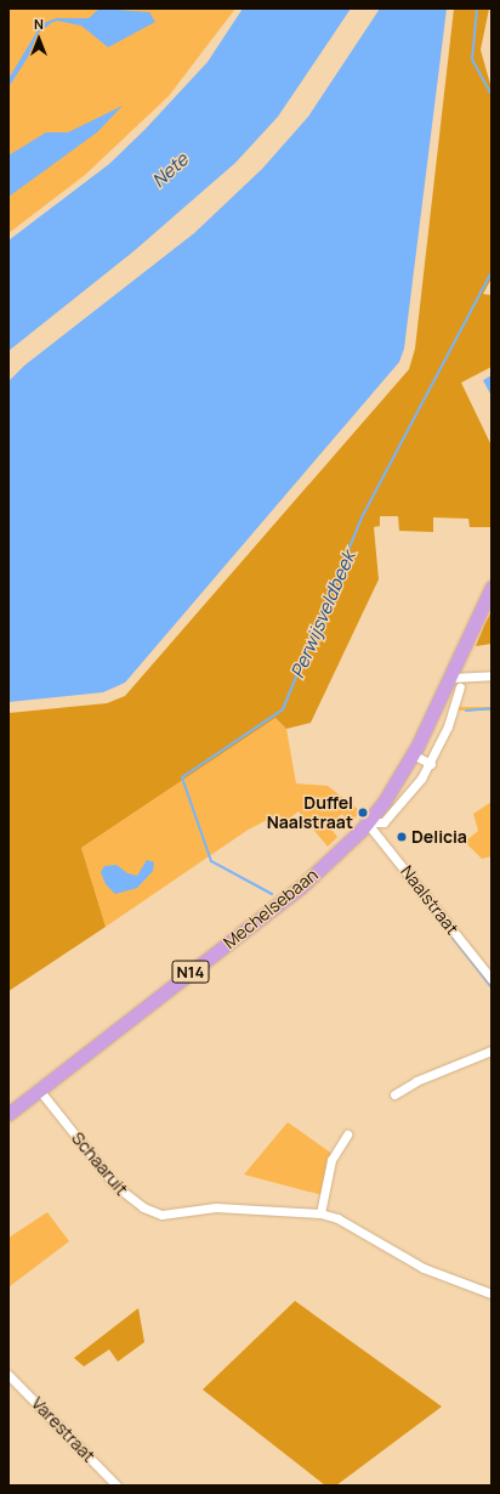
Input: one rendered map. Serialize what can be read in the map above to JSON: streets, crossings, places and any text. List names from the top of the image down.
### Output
{
  "streets": {
    "main road": ["Mechelsebaan", "N14"],
    "street": ["Naalstraat", "Schaaruit", "Varestraat"]
  },
  "crossings": [
    ["Naalstraat", "Mechelsebaan"],
    ["Mechelsebaan", "Schaaruit"]
  ],
  "water": ["Nete", "Perwijsveldbeek"],
  "places": ["Duffel Naalstraat", "Delicia"],
  "north": "top"
}
